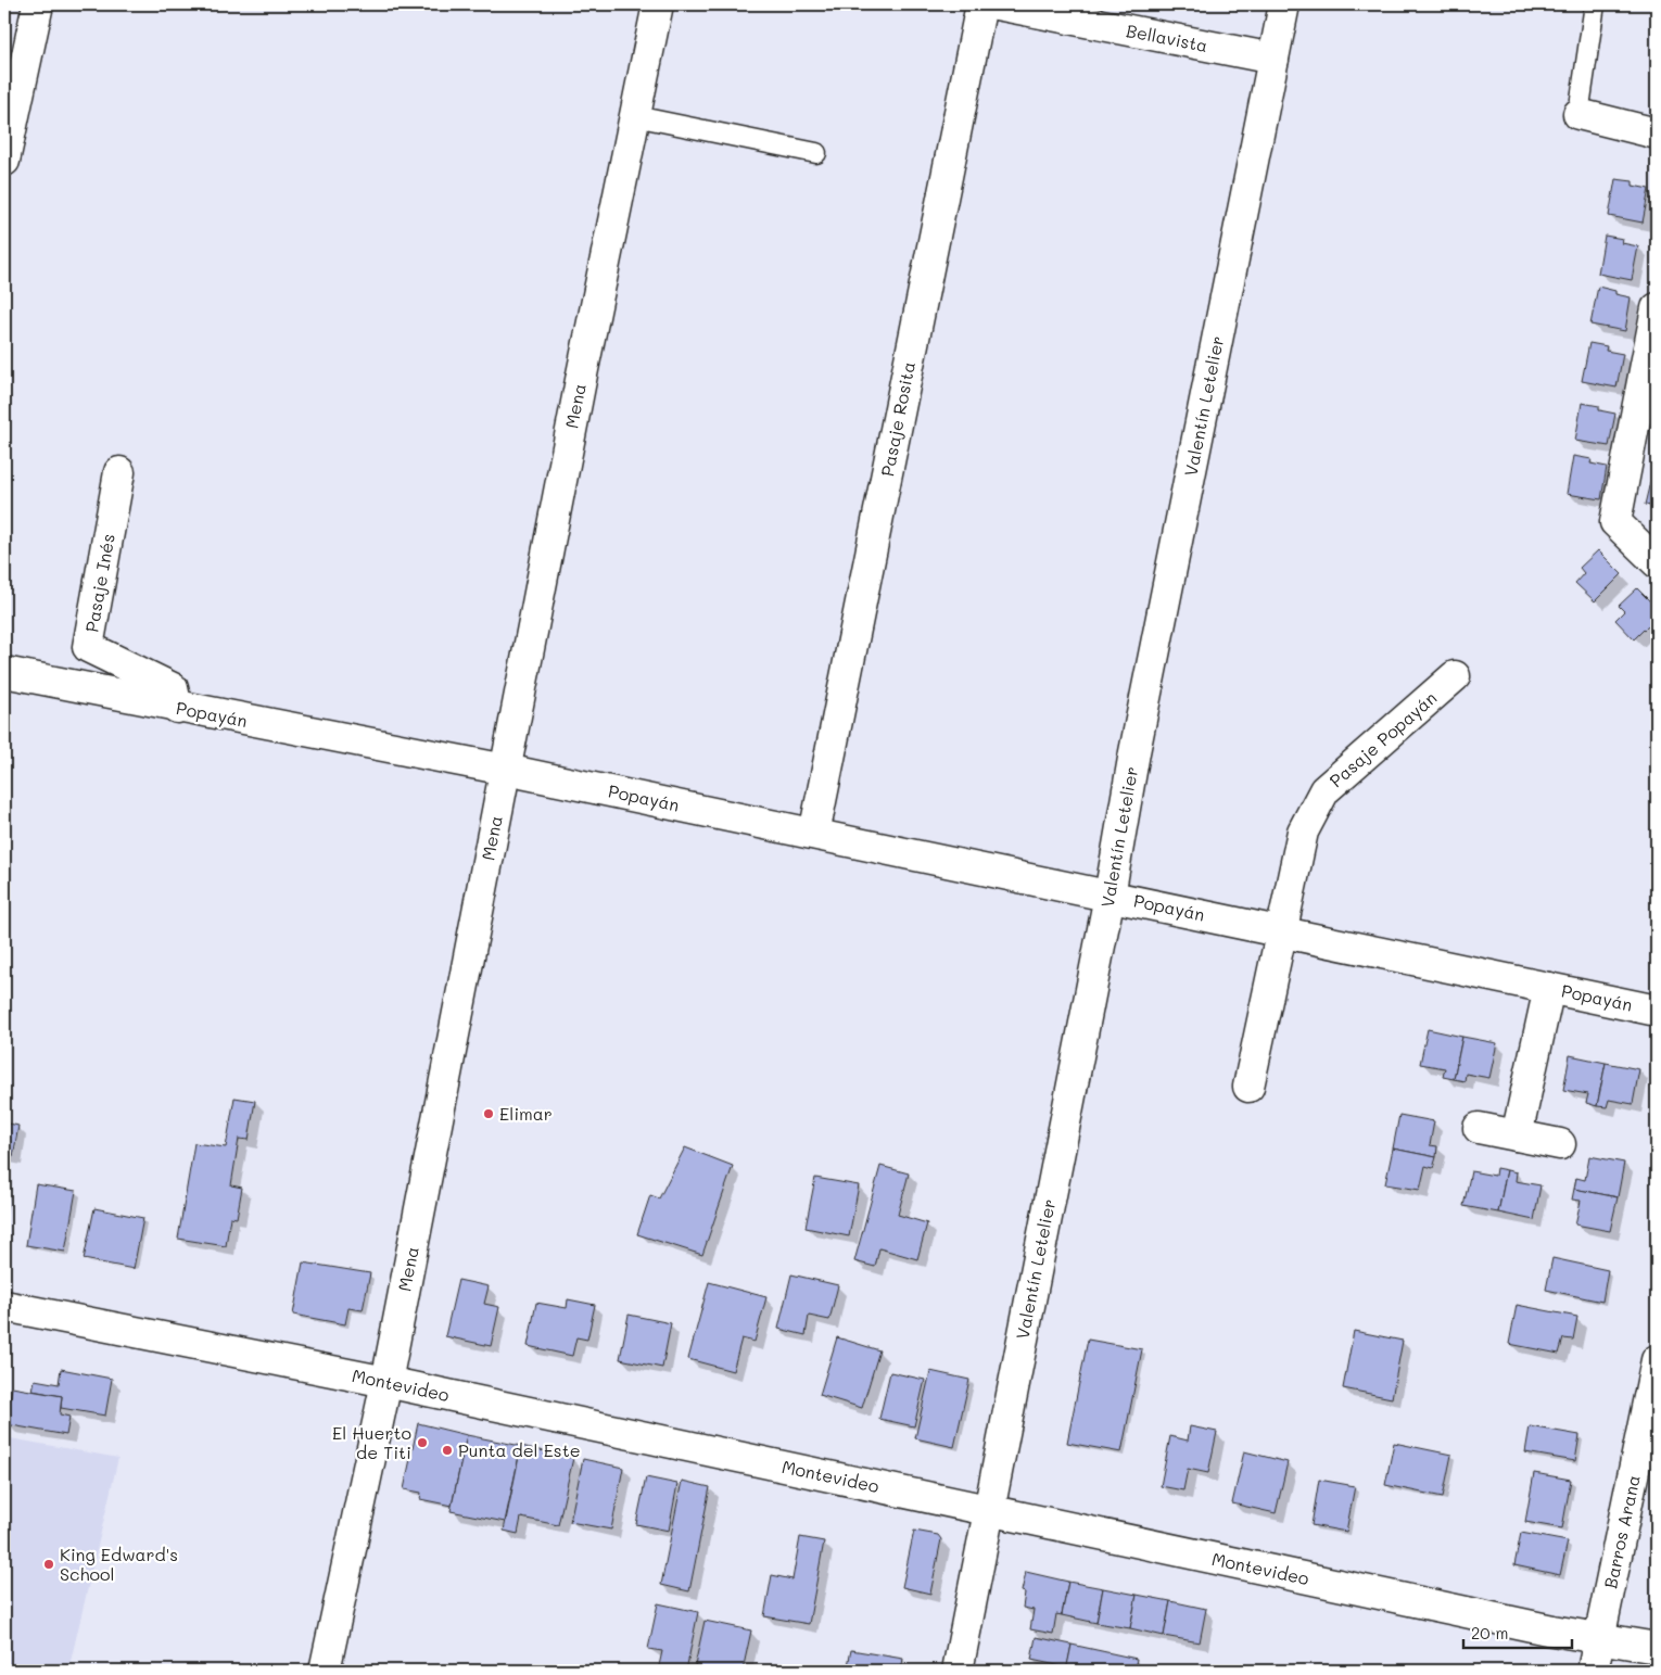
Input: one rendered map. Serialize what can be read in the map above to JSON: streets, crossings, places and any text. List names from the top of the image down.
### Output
{
  "streets": {
    "street": [
      "Bellavista",
      "Mena",
      "Valentín Letelier",
      "Pasaje Rosita",
      "Pasaje Inés",
      "Popayán",
      "Pasaje Popayán",
      "Montevideo",
      "Barros Arana"
    ]
  },
  "crossings": [
    ["Bellavista", "Valentín Letelier"],
    ["Mena", "Popayán"],
    ["Mena", "Montevideo"],
    ["Valentín Letelier", "Popayán"],
    ["Valentín Letelier", "Montevideo"],
    ["Pasaje Rosita", "Popayán"],
    ["Pasaje Inés", "Popayán"],
    ["Popayán", "Pasaje Popayán"],
    ["Montevideo", "Barros Arana"]
  ],
  "places": [
    "Elimar",
    "El Huerto de Titi",
    "Punta del Este",
    "King Edward's School"
  ],
  "scale_bar": "20 m"
}
